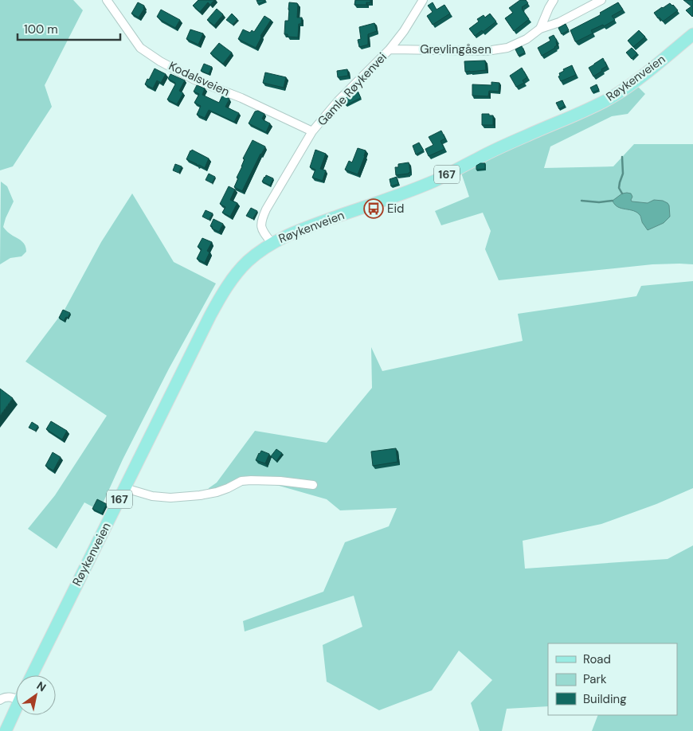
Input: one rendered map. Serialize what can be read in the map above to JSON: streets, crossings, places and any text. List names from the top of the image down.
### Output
{
  "streets": {
    "main road": ["Røykenveien", "167"],
    "street": ["Grevlingåsen", "Kodalsveien", "Gamle Røykenvei"]
  },
  "crossings": [
    ["Grevlingåsen", "Gamle Røykenvei"],
    ["Røykenveien", "Gamle Røykenvei"],
    ["Kodalsveien", "Gamle Røykenvei"]
  ],
  "places": {
    "bus stop": ["Eid"]
  },
  "legend": ["Road", "Park", "Building"],
  "scale_bar": "100 m",
  "north": "top right"
}
